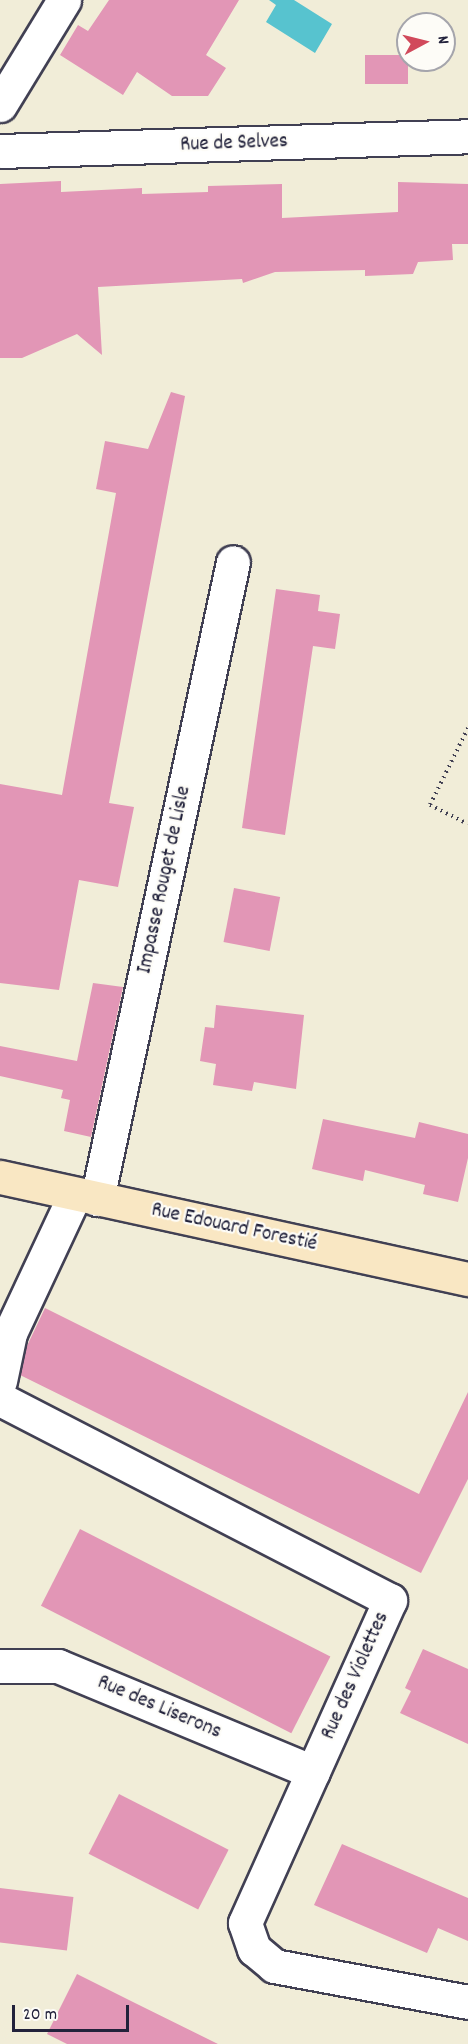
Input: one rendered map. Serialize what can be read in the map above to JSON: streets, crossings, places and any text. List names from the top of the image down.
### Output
{
  "streets": {
    "street": [
      "Rue de Selves",
      "Impasse Rouget de Lisle",
      "Rue Edouard Forestié",
      "Rue des Violettes",
      "Rue des Liserons"
    ]
  },
  "crossings": [
    ["Impasse Rouget de Lisle", "Rue Edouard Forestié"],
    ["Rue des Violettes", "Rue des Liserons"]
  ],
  "scale_bar": "20 m",
  "north": "right"
}
